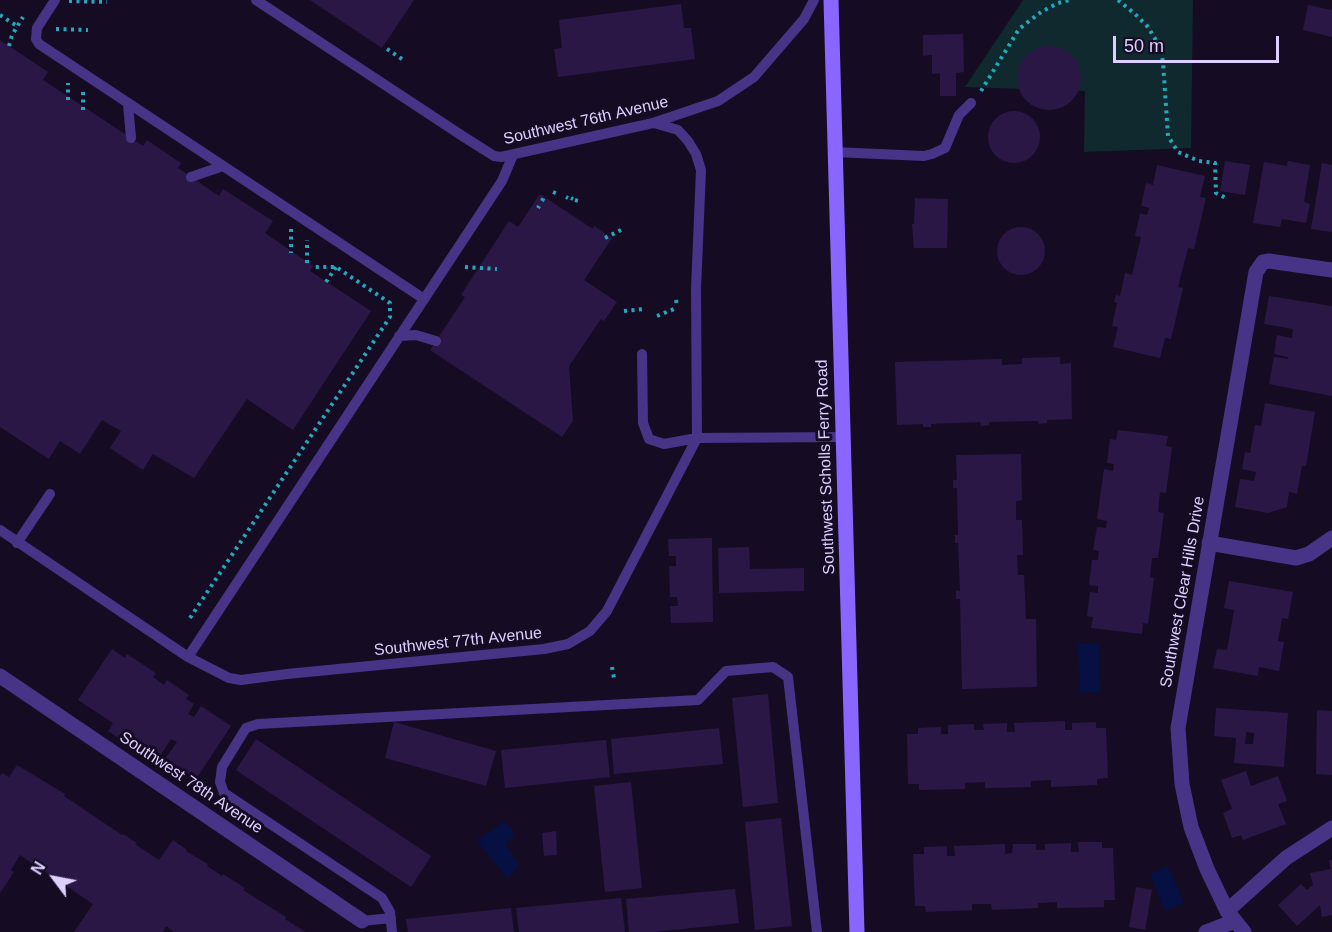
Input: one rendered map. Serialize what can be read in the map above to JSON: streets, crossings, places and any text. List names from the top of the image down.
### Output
{
  "streets": {
    "main road": ["Southwest Scholls Ferry Road"],
    "street": ["Southwest Clear Hills Drive", "Southwest 78th Avenue"],
    "lane": ["Southwest 76th Avenue", "Southwest 77th Avenue"]
  },
  "scale_bar": "50 m",
  "north": "top left"
}
